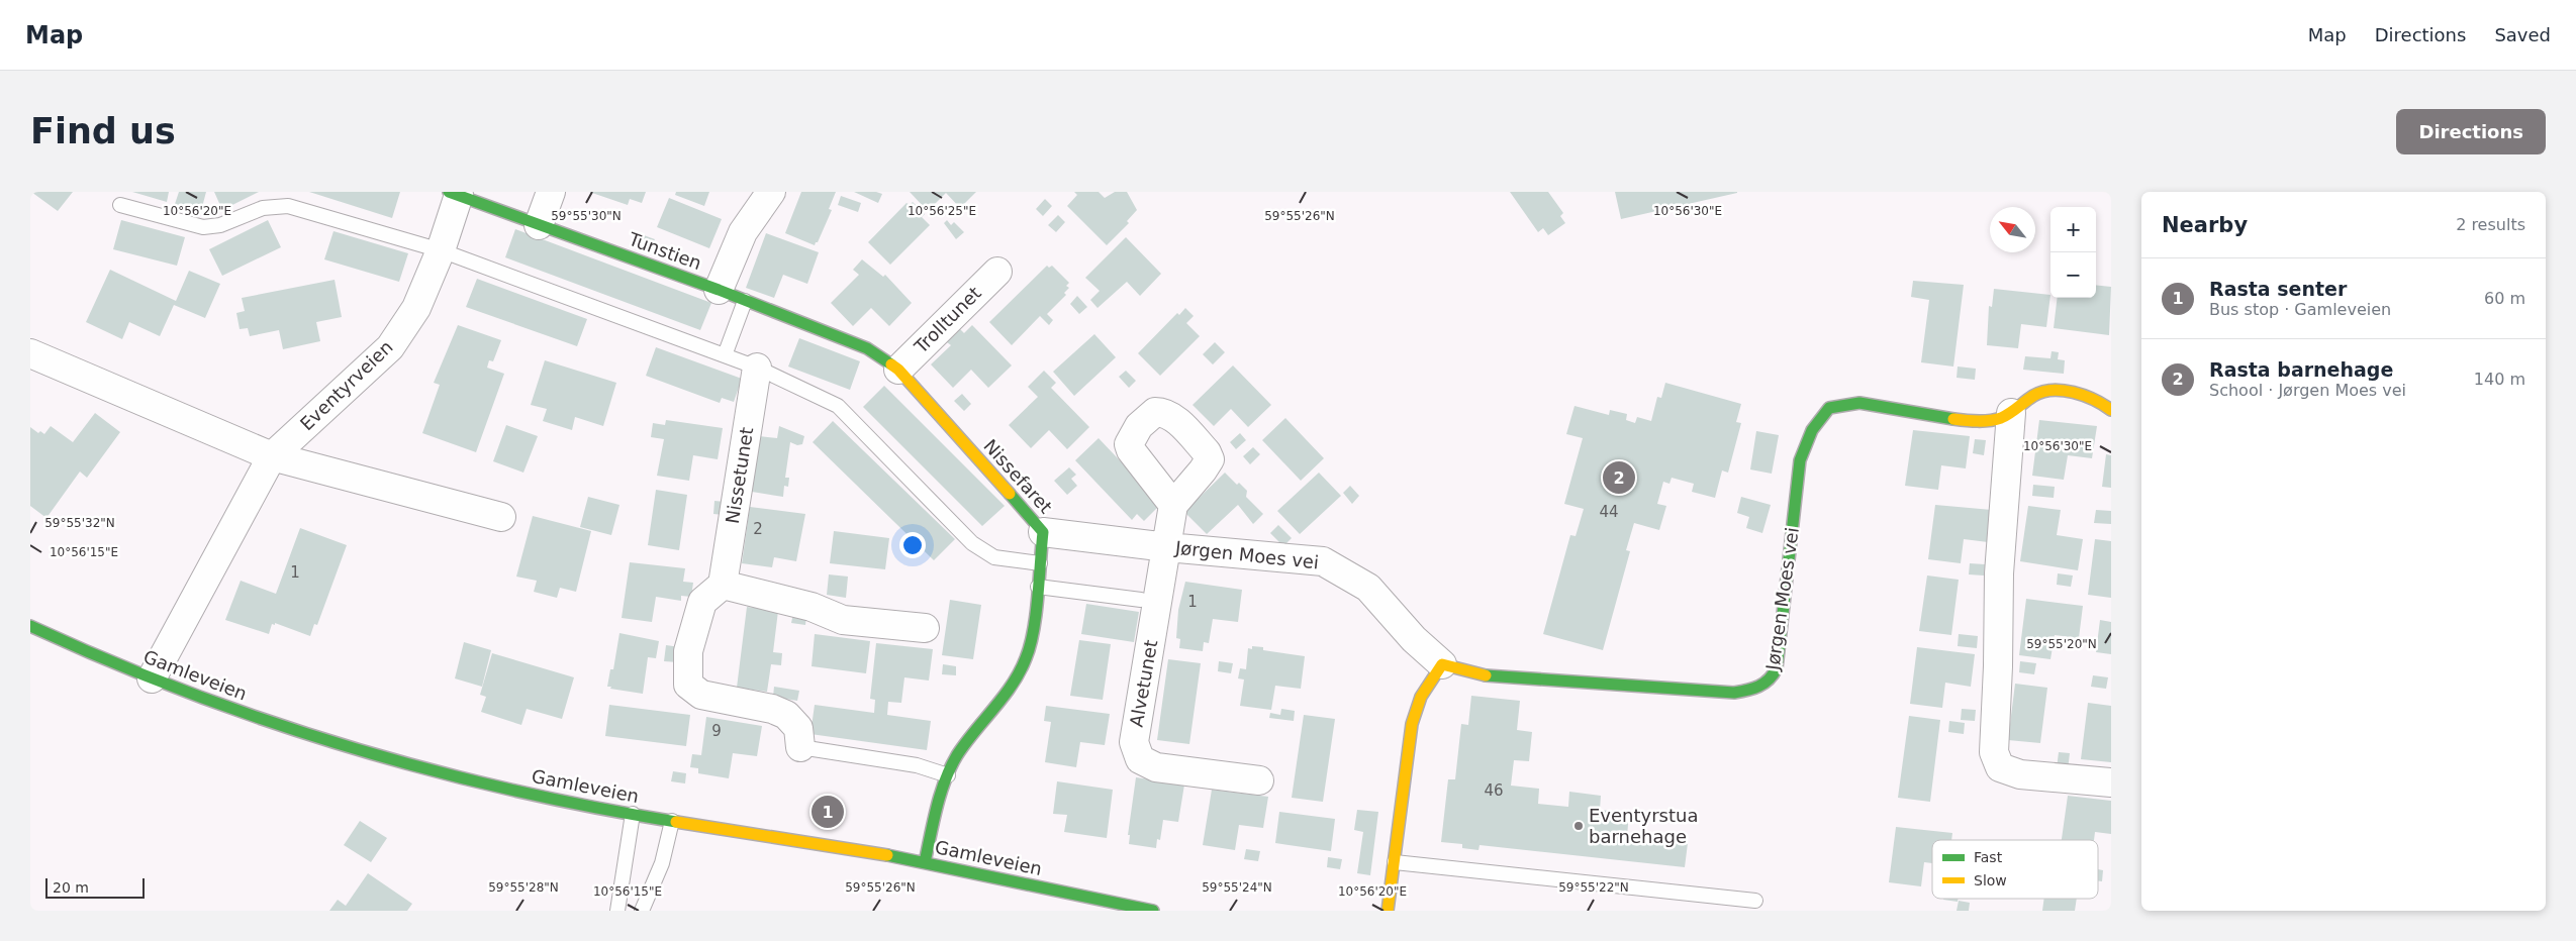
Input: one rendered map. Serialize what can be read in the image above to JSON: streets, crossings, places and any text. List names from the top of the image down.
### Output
{
  "streets": {
    "street": [
      "Tunstien",
      "Trolltunet",
      "Eventyrveien",
      "Nissetunet",
      "Nissefaret",
      "Jørgen Moes vei",
      "Gamleveien",
      "Alvetunet"
    ]
  },
  "crossings": [
    ["Tunstien", "Eventyrveien"],
    ["Tunstien", "Nissefaret"],
    ["Trolltunet", "Nissefaret"],
    ["Eventyrveien", "Gamleveien"],
    ["Nissefaret", "Jørgen Moes vei"],
    ["Nissefaret", "Gamleveien"],
    ["Jørgen Moes vei", "Alvetunet"]
  ],
  "places": ["Eventyrstua barnehage"],
  "house_numbers": [
    "44",
    "2",
    "1",
    "1",
    "9",
    "46"
  ],
  "legend": ["Fast", "Slow"],
  "scale_bar": "20 m",
  "north": "top left",
  "page": {
    "header": "Map",
    "nav": ["Map", "Directions", "Saved"],
    "buttons": "Directions",
    "title": "Find us",
    "heading": ["Nearby", "2 results"],
    "map_buttons": ["+", "−"],
    "list": [
      {
        "mark": "1",
        "name": "Rasta senter",
        "note": "Bus stop · Gamleveien",
        "value": "60 m"
      },
      {
        "mark": "2",
        "name": "Rasta barnehage",
        "note": "School · Jørgen Moes vei",
        "value": "140 m"
      }
    ],
    "pins": ["2", "1"],
    "scale": "20 m"
  },
  "coordinates": [
    "10°56'30\"E",
    "10°56'20\"E",
    "10°56'25\"E",
    "59°55'30\"N",
    "59°55'26\"N",
    "59°55'32\"N",
    "10°56'15\"E",
    "59°55'20\"N",
    "59°55'28\"N",
    "59°55'24\"N",
    "59°55'22\"N"
  ]
}
